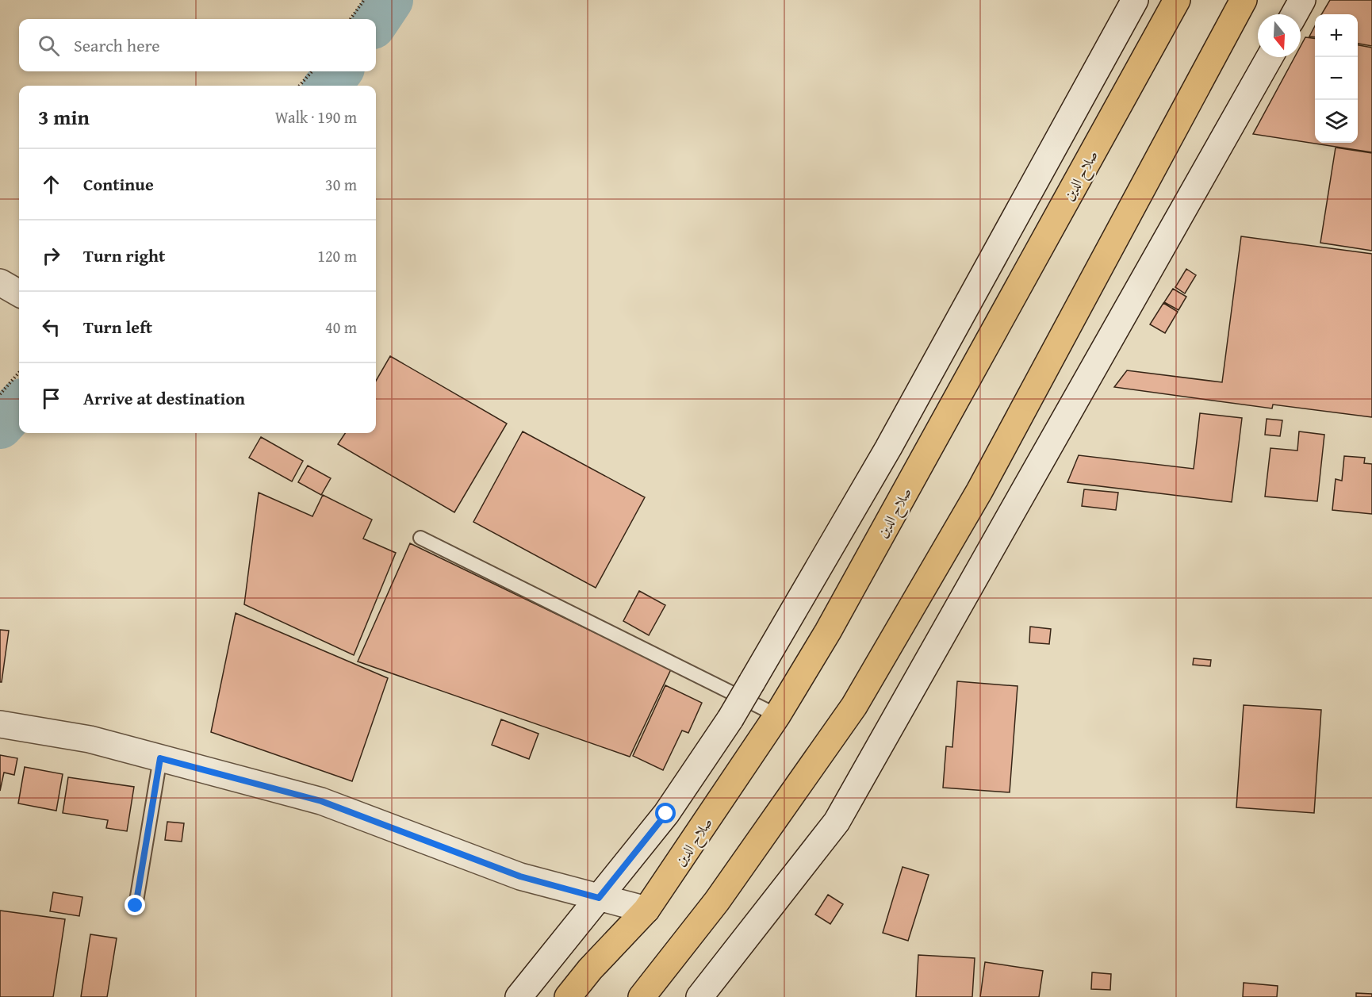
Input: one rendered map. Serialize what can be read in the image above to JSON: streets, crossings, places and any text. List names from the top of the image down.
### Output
{
  "streets": {
    "highway": ["صلاح الدين"]
  },
  "north": "bottom",
  "page": {
    "map_buttons": ["+", "−"],
    "search": "Search here",
    "heading": ["3 min", "Walk · 190 m"],
    "list": [
      ["Continue", "30 m"],
      ["Turn right", "120 m"],
      ["Turn left", "40 m"],
      "Arrive at destination"
    ]
  }
}
